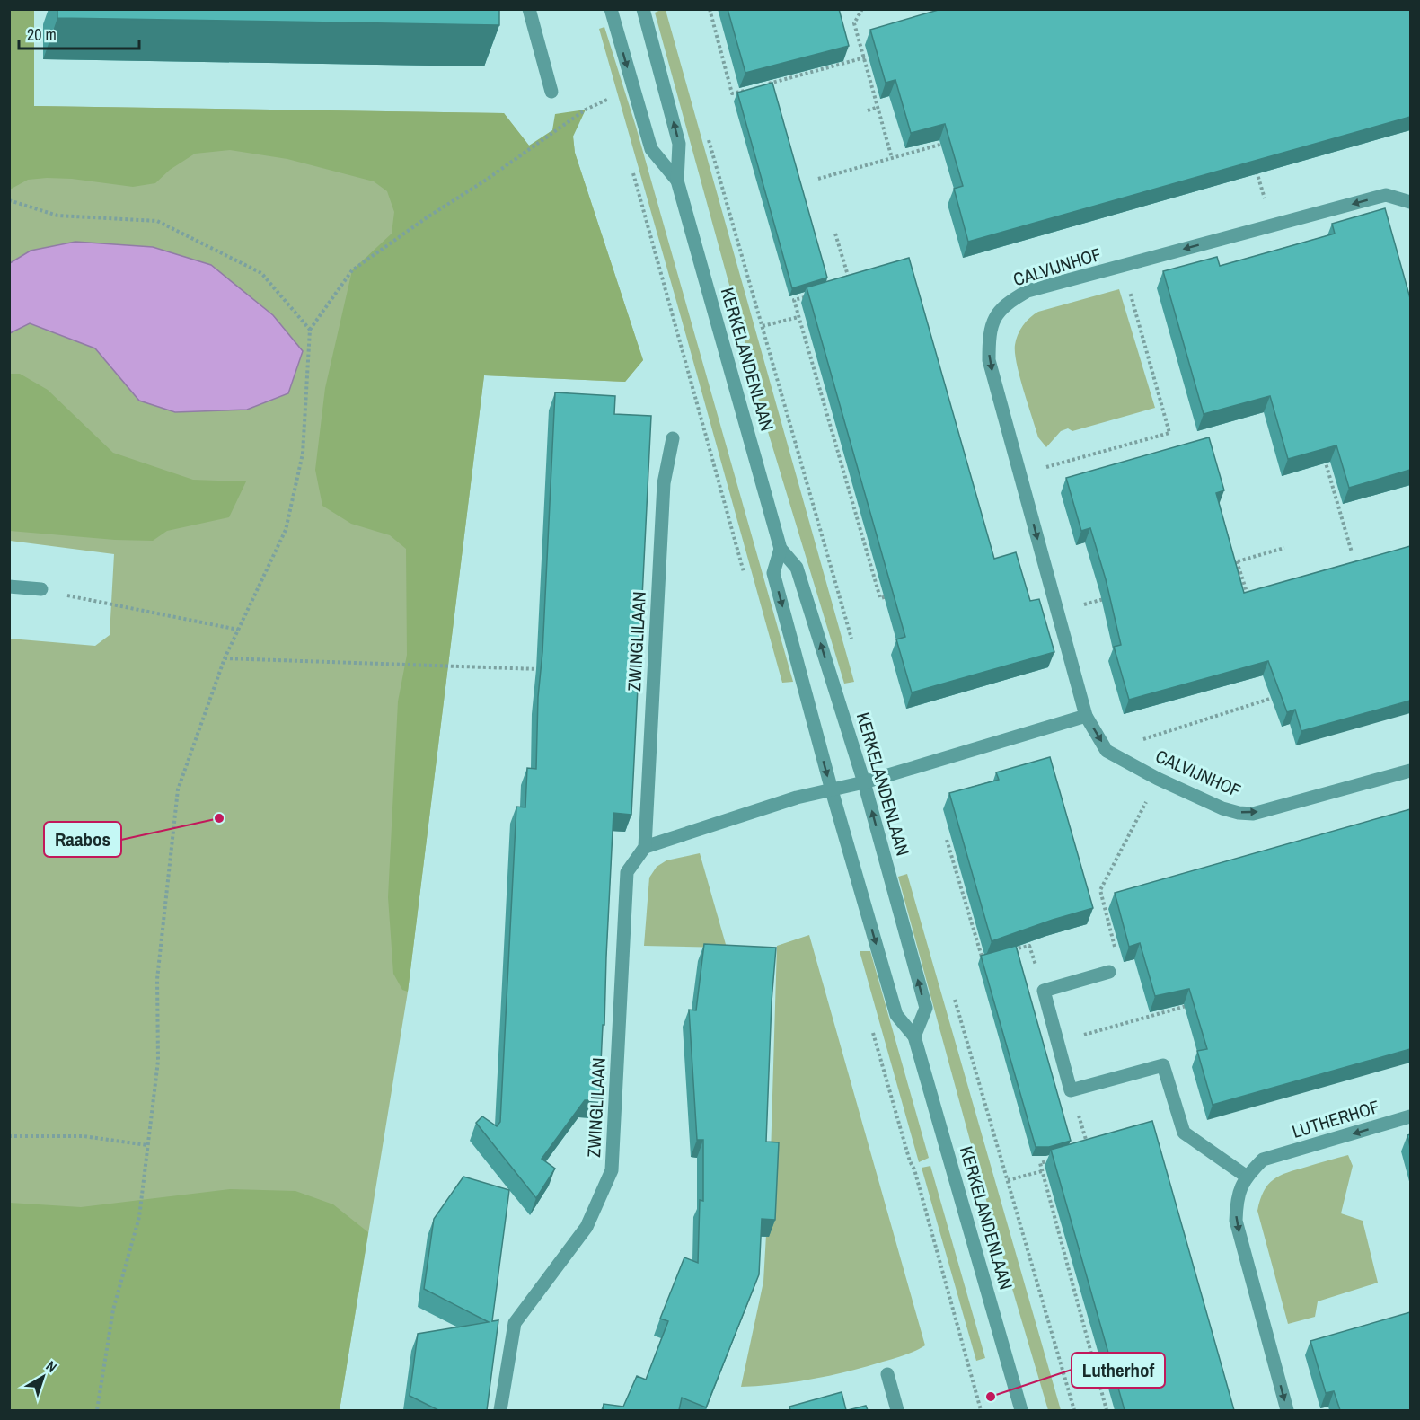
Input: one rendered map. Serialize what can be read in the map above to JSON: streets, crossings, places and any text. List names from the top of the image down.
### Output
{
  "streets": {
    "street": [
      "CALVIJNHOF",
      "KERKELANDENLAAN",
      "ZWINGLILAAN",
      "LUTHERHOF"
    ]
  },
  "places": ["Raabos", "Lutherhof"],
  "scale_bar": "20 m",
  "north": "top right"
}
